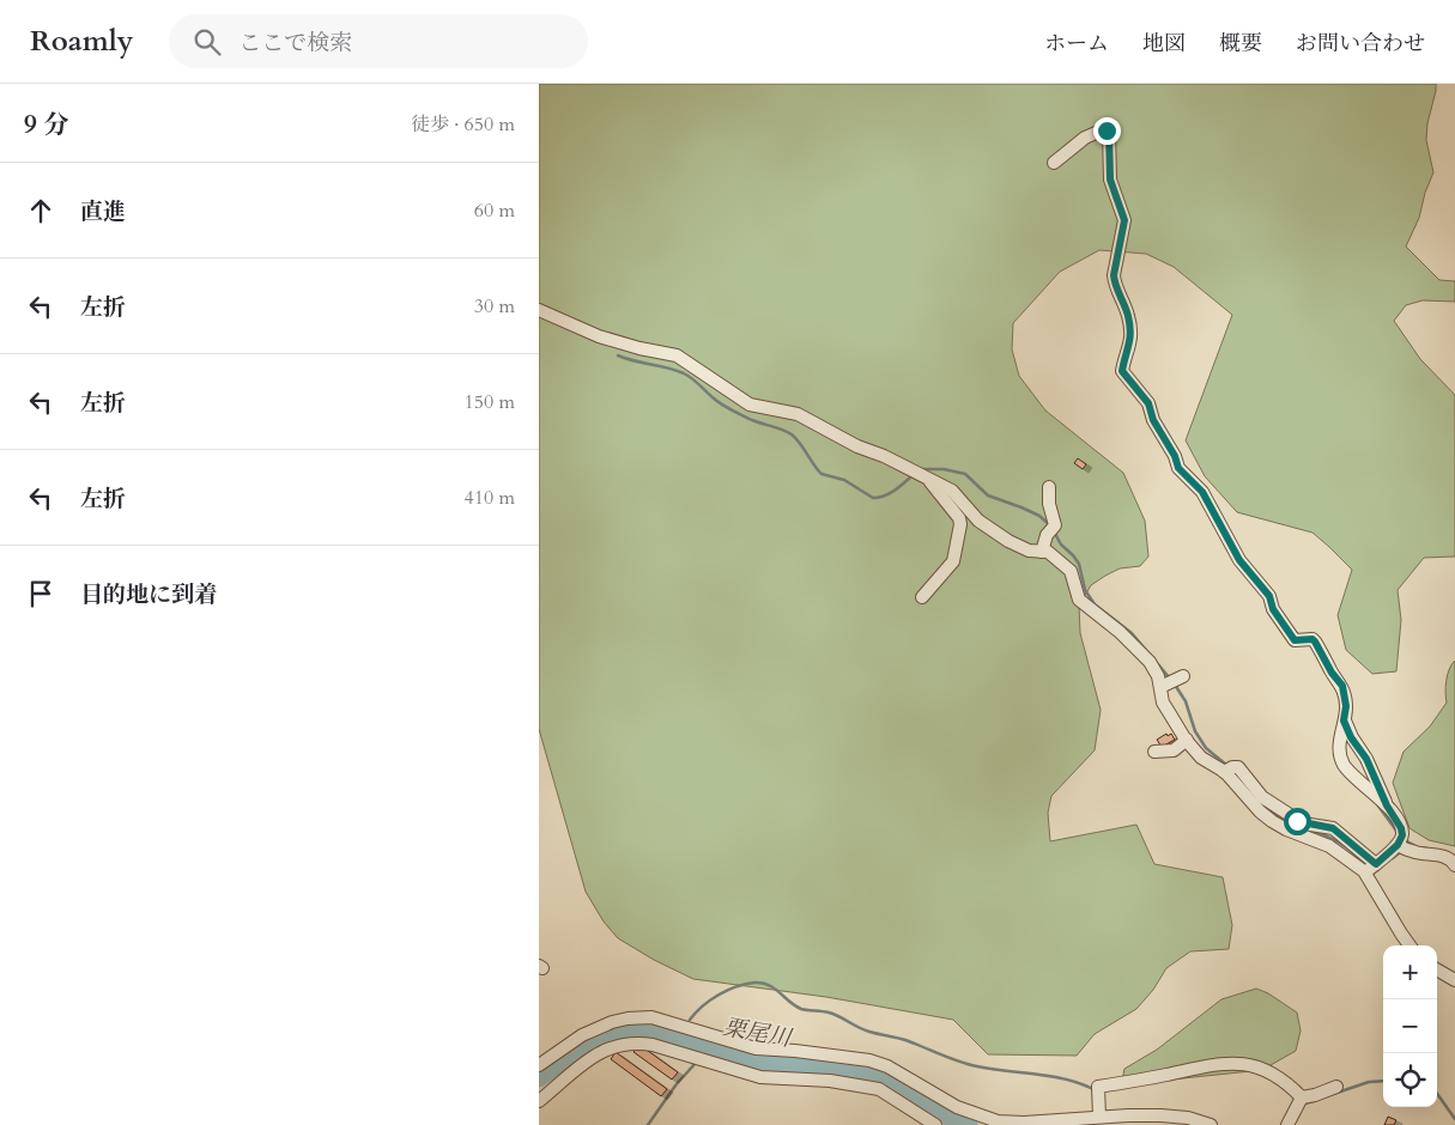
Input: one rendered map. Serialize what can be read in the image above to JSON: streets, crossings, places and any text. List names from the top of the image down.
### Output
{
  "water": ["栗尾川"],
  "page": {
    "header": "Roamly",
    "search": "ここで検索",
    "nav": [
      "ホーム",
      "地図",
      "概要",
      "お問い合わせ"
    ],
    "heading": ["9 分", "徒歩 · 650 m"],
    "list": [
      ["直進", "60 m"],
      ["左折", "30 m"],
      ["左折", "150 m"],
      ["左折", "410 m"],
      "目的地に到着"
    ],
    "map_buttons": ["+", "−"]
  }
}
